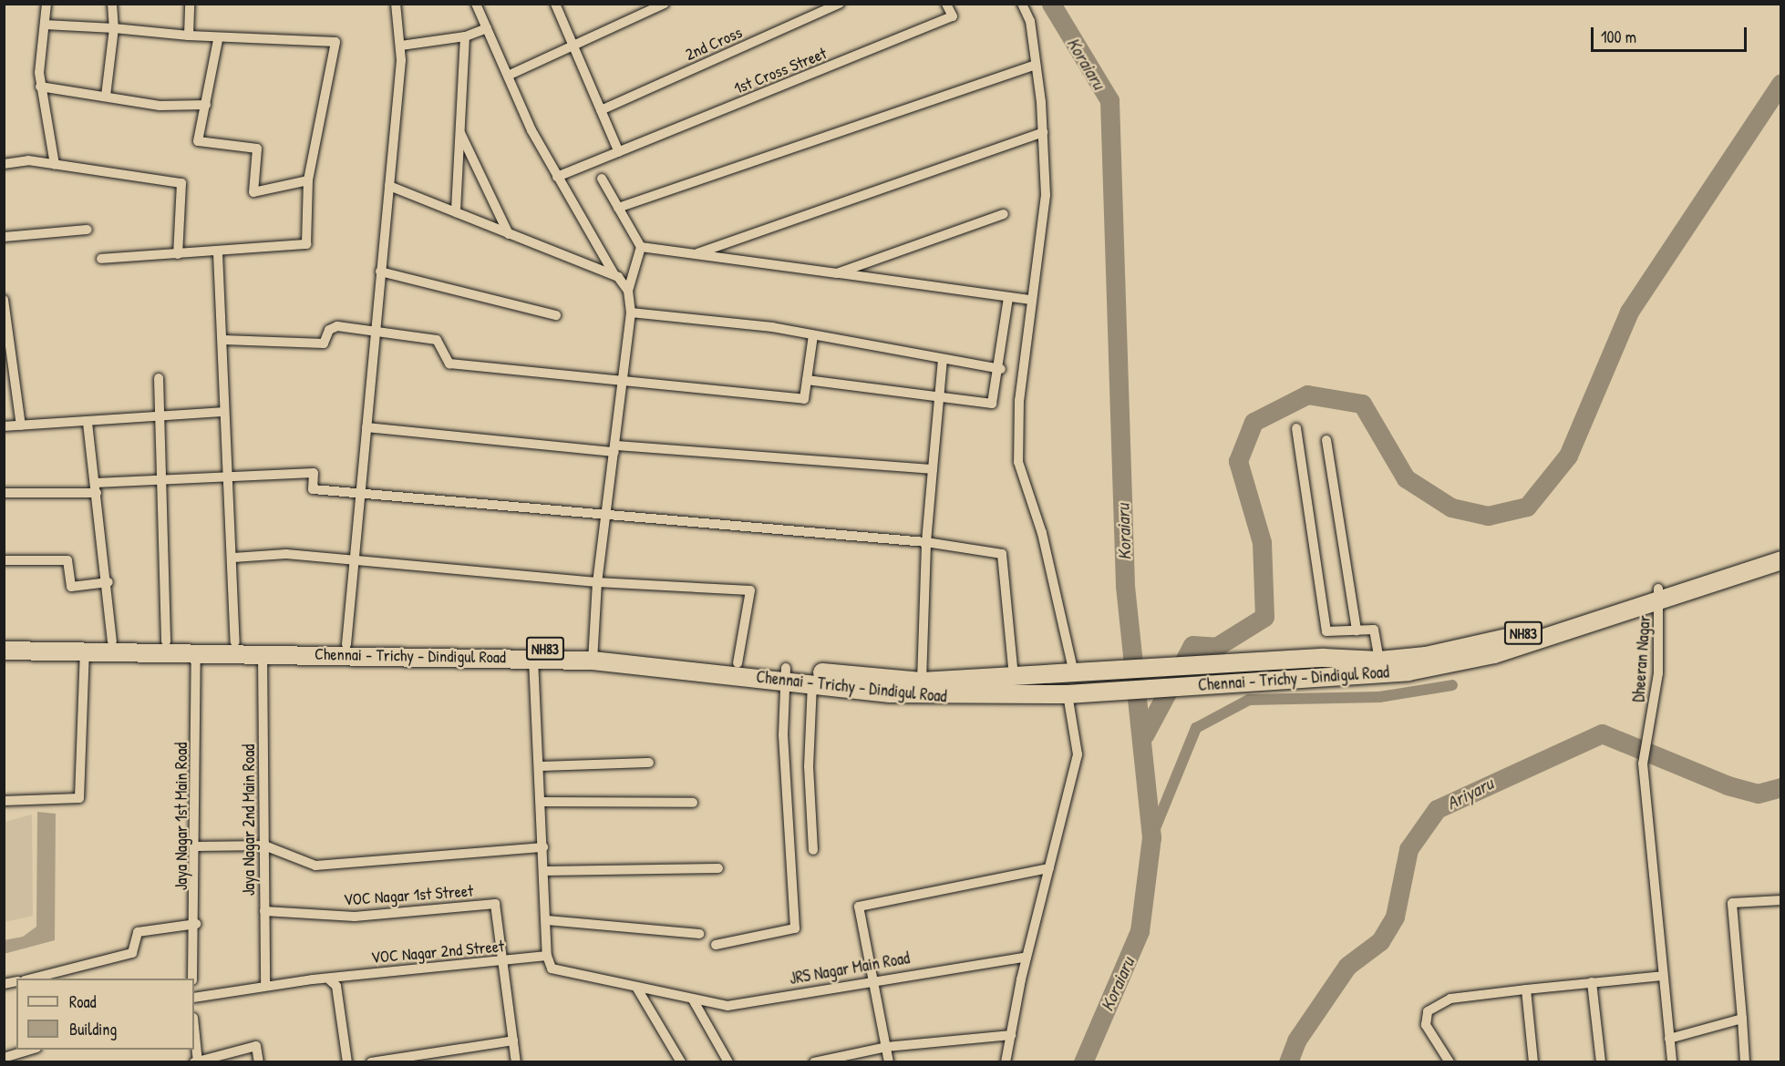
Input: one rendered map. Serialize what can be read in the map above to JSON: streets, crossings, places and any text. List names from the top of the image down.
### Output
{
  "streets": {
    "highway": ["NH83", "Chennai - Trichy - Dindigul Road"],
    "street": [
      "2nd Cross",
      "1st Cross Street",
      "Dheeran Nagar",
      "Jaya Nagar 1st Main Road",
      "Jaya Nagar 2nd Main Road",
      "VOC Nagar 1st Street",
      "VOC Nagar 2nd Street",
      "JRS Nagar Main Road"
    ]
  },
  "crossings": [
    ["Chennai - Trichy - Dindigul Road", "Dheeran Nagar"],
    ["Chennai - Trichy - Dindigul Road", "Jaya Nagar 1st Main Road"],
    ["Chennai - Trichy - Dindigul Road", "Jaya Nagar 2nd Main Road"],
    ["Jaya Nagar 2nd Main Road", "VOC Nagar 1st Street"],
    ["Jaya Nagar 2nd Main Road", "VOC Nagar 2nd Street"],
    ["VOC Nagar 1st Street", "VOC Nagar 2nd Street"],
    ["VOC Nagar 2nd Street", "JRS Nagar Main Road"]
  ],
  "water": ["Koraiaru", "Ariyaru"],
  "legend": ["Road", "Building"],
  "scale_bar": "100 m"
}
